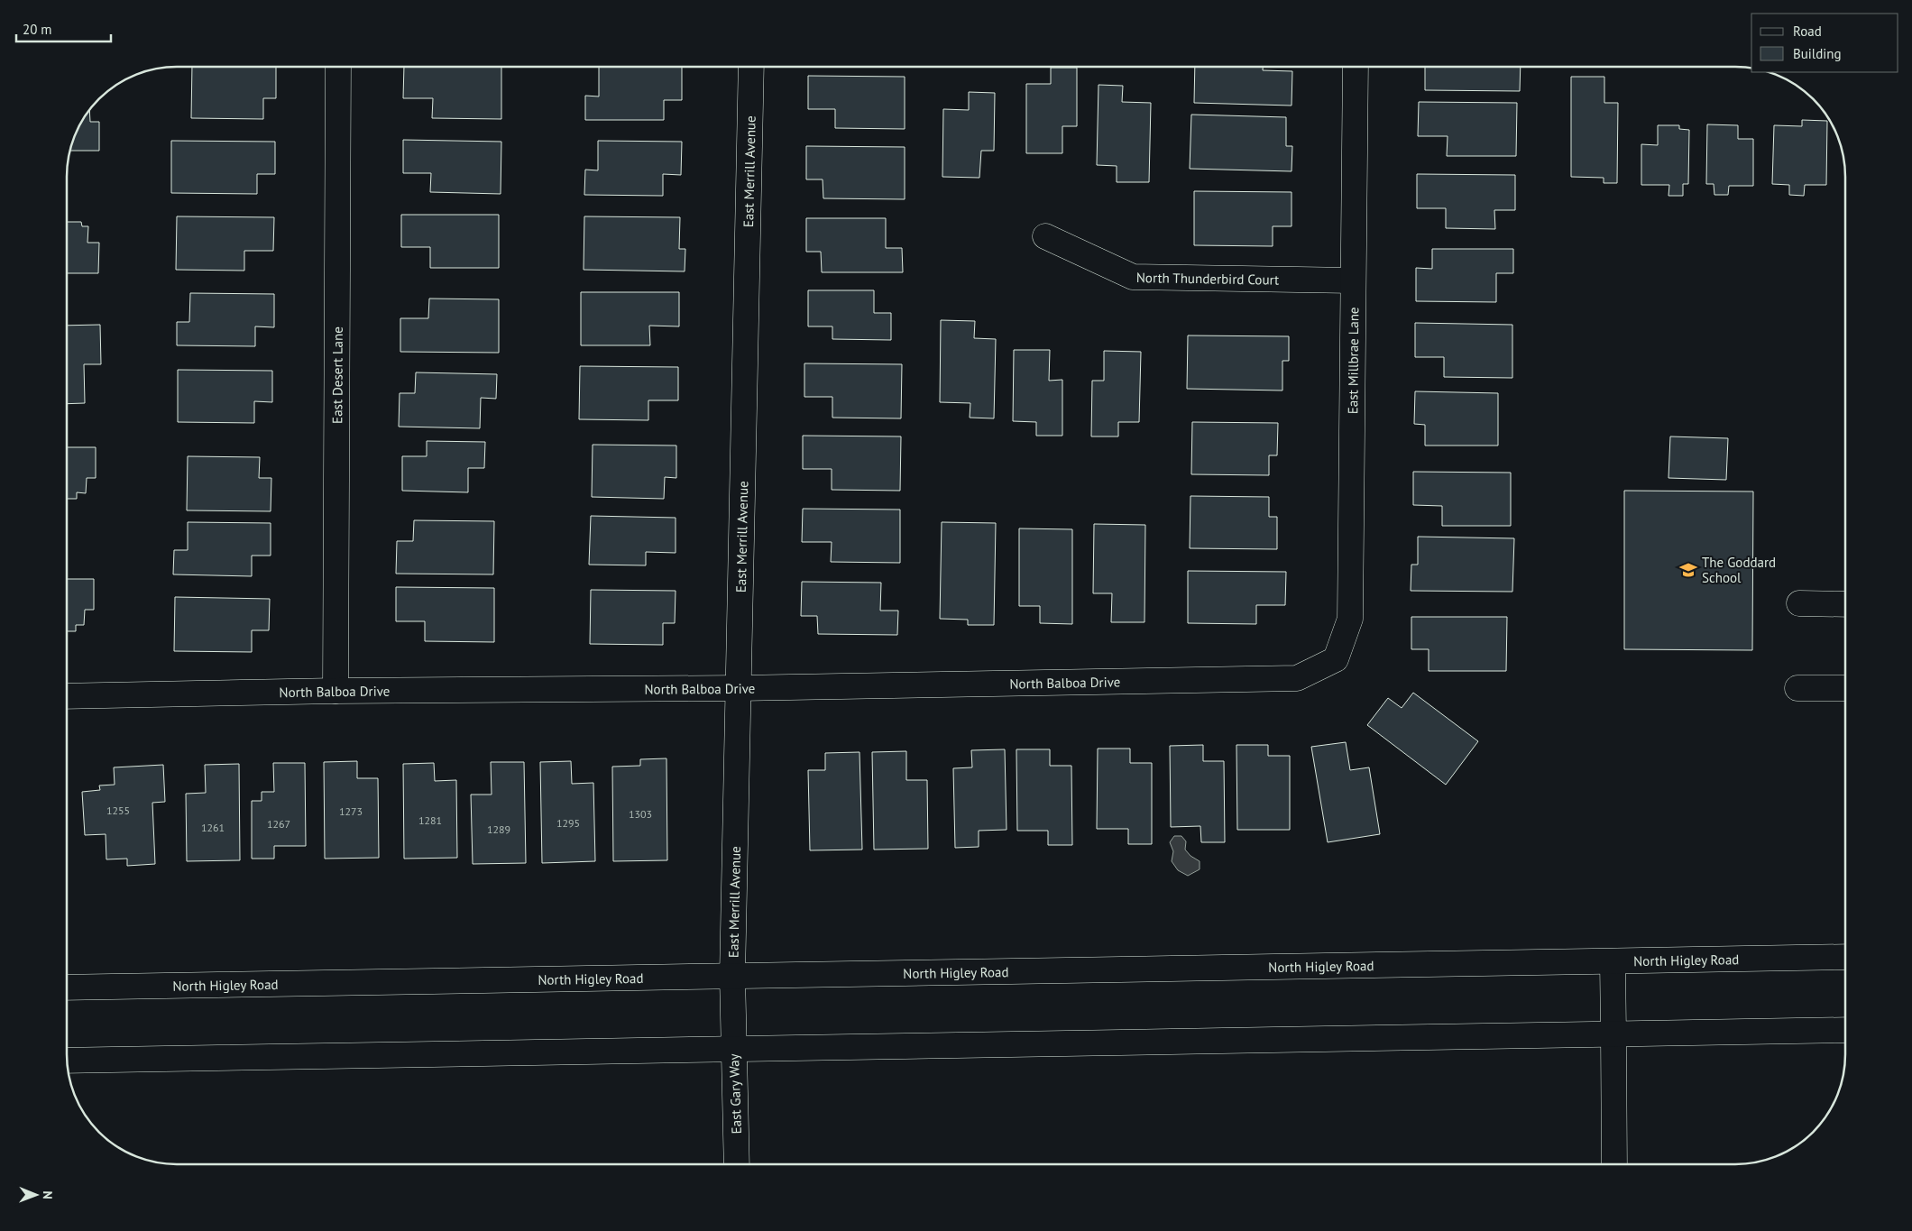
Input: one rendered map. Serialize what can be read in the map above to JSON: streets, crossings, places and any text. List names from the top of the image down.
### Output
{
  "streets": {
    "street": [
      "East Merrill Avenue",
      "North Thunderbird Court",
      "East Millbrae Lane",
      "East Desert Lane",
      "North Balboa Drive",
      "North Higley Road",
      "East Gary Way"
    ]
  },
  "crossings": [
    ["East Merrill Avenue", "North Balboa Drive"],
    ["East Merrill Avenue", "North Higley Road"],
    ["East Merrill Avenue", "East Gary Way"],
    ["North Thunderbird Court", "East Millbrae Lane"],
    ["East Millbrae Lane", "North Balboa Drive"],
    ["East Desert Lane", "North Balboa Drive"]
  ],
  "places": {
    "school or university": ["The Goddard School"]
  },
  "house_numbers": [
    "1255",
    "1273",
    "1303",
    "1281",
    "1295",
    "1267",
    "1261",
    "1289"
  ],
  "legend": ["Road", "Building"],
  "scale_bar": "20 m",
  "north": "right"
}
